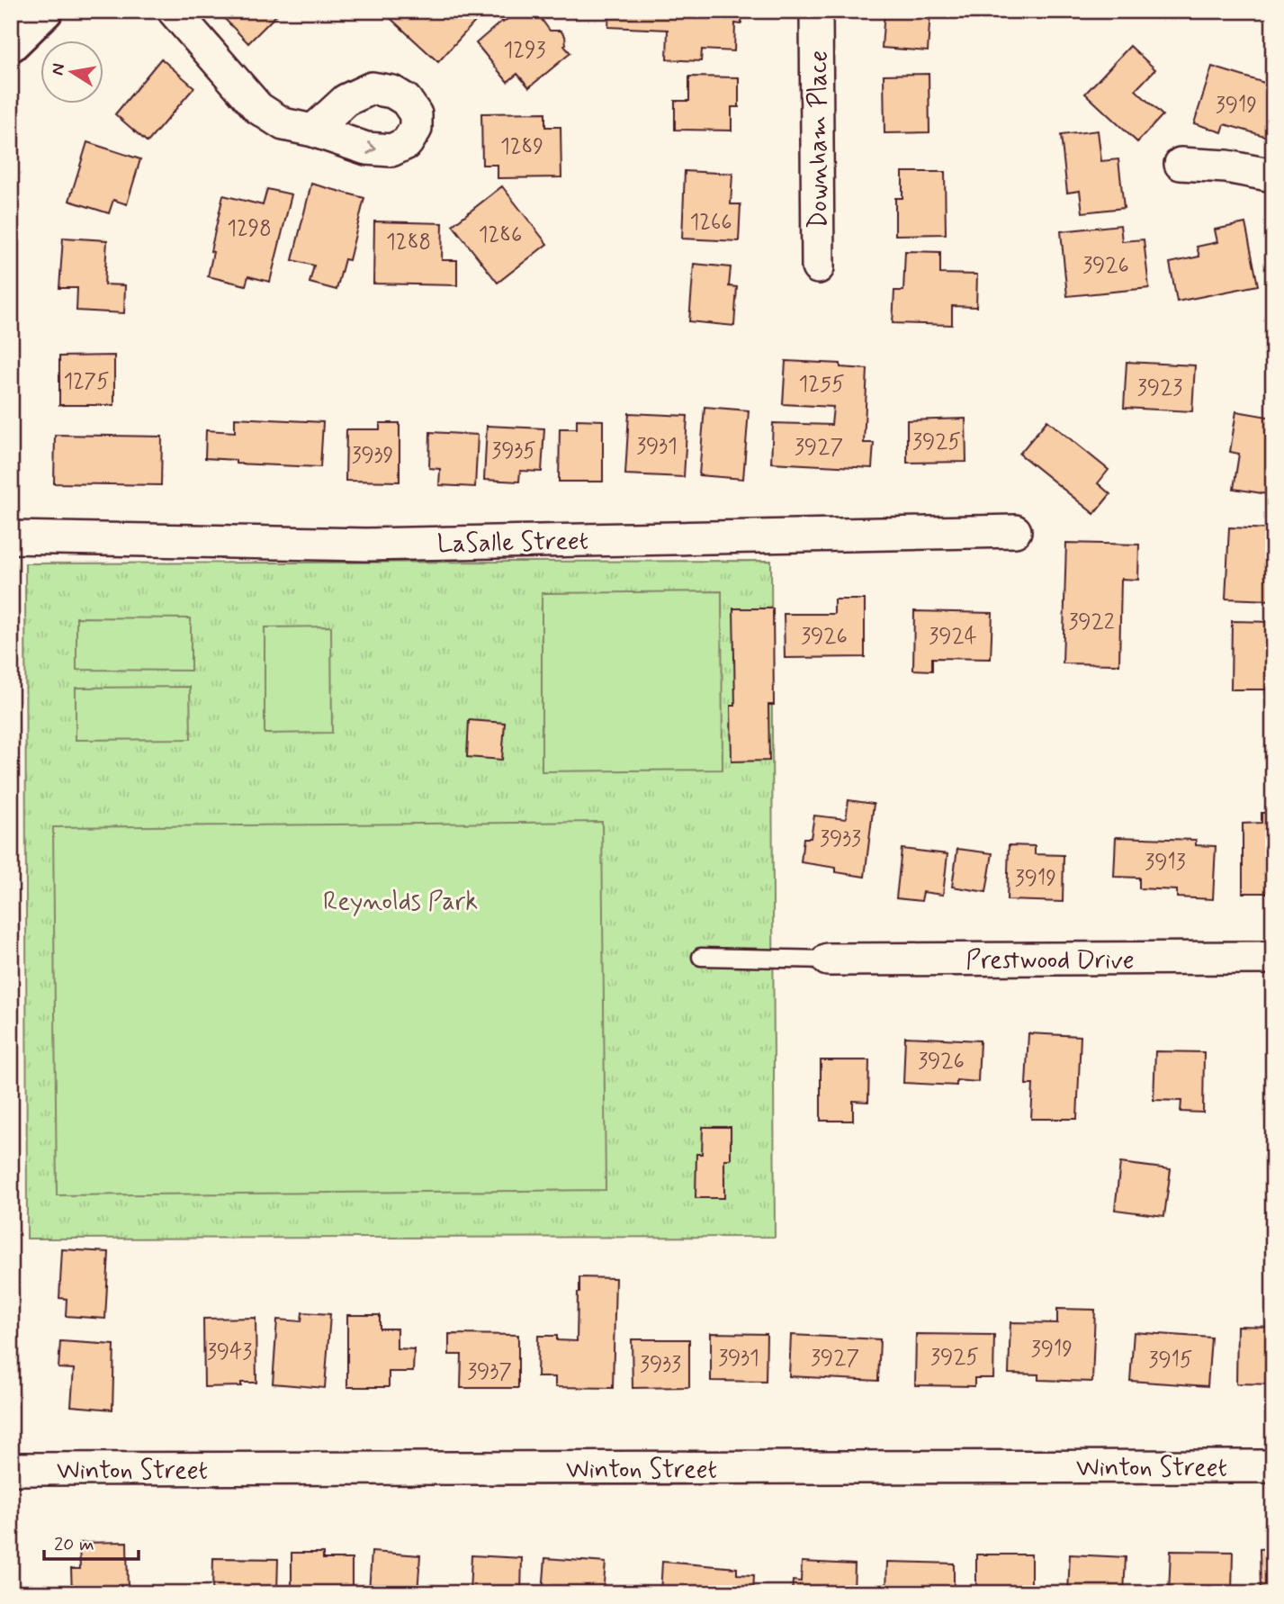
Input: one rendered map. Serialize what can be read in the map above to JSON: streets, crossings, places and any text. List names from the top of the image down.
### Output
{
  "streets": {
    "street": [
      "Downham Place",
      "LaSalle Street",
      "Prestwood Drive",
      "Winton Street"
    ]
  },
  "parks": ["Reynolds Park"],
  "house_numbers": [
    "1293",
    "3919",
    "1289",
    "1266",
    "1298",
    "1286",
    "1288",
    "3926",
    "1275",
    "1255",
    "3923",
    "3925",
    "3931",
    "3927",
    "3935",
    "3939",
    "3922",
    "3926",
    "3924",
    "3933",
    "3913",
    "3919",
    "3926",
    "3919",
    "3943",
    "3925",
    "3931",
    "3927",
    "3915",
    "3933",
    "3937"
  ],
  "scale_bar": "20 m",
  "north": "left"
}
